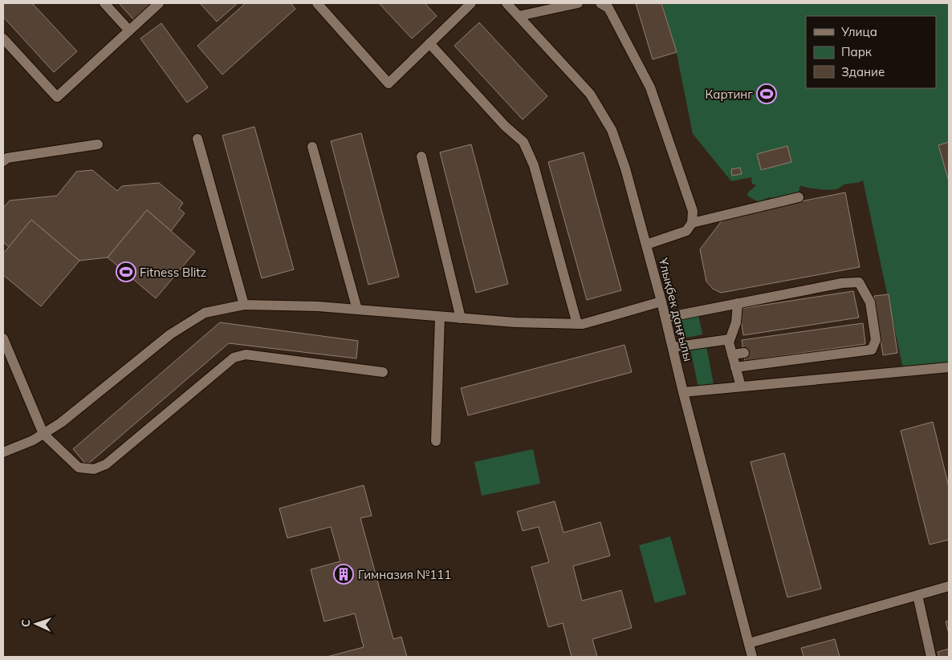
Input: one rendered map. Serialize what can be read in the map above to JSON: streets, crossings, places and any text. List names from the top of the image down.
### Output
{
  "streets": {
    "street": ["Ұлықбек даңғылы"]
  },
  "places": {
    "sports": ["Картинг", "Fitness Blitz"],
    "building": ["Гимназия №111"]
  },
  "legend": ["Улица", "Парк", "Здание"],
  "north": "left"
}
